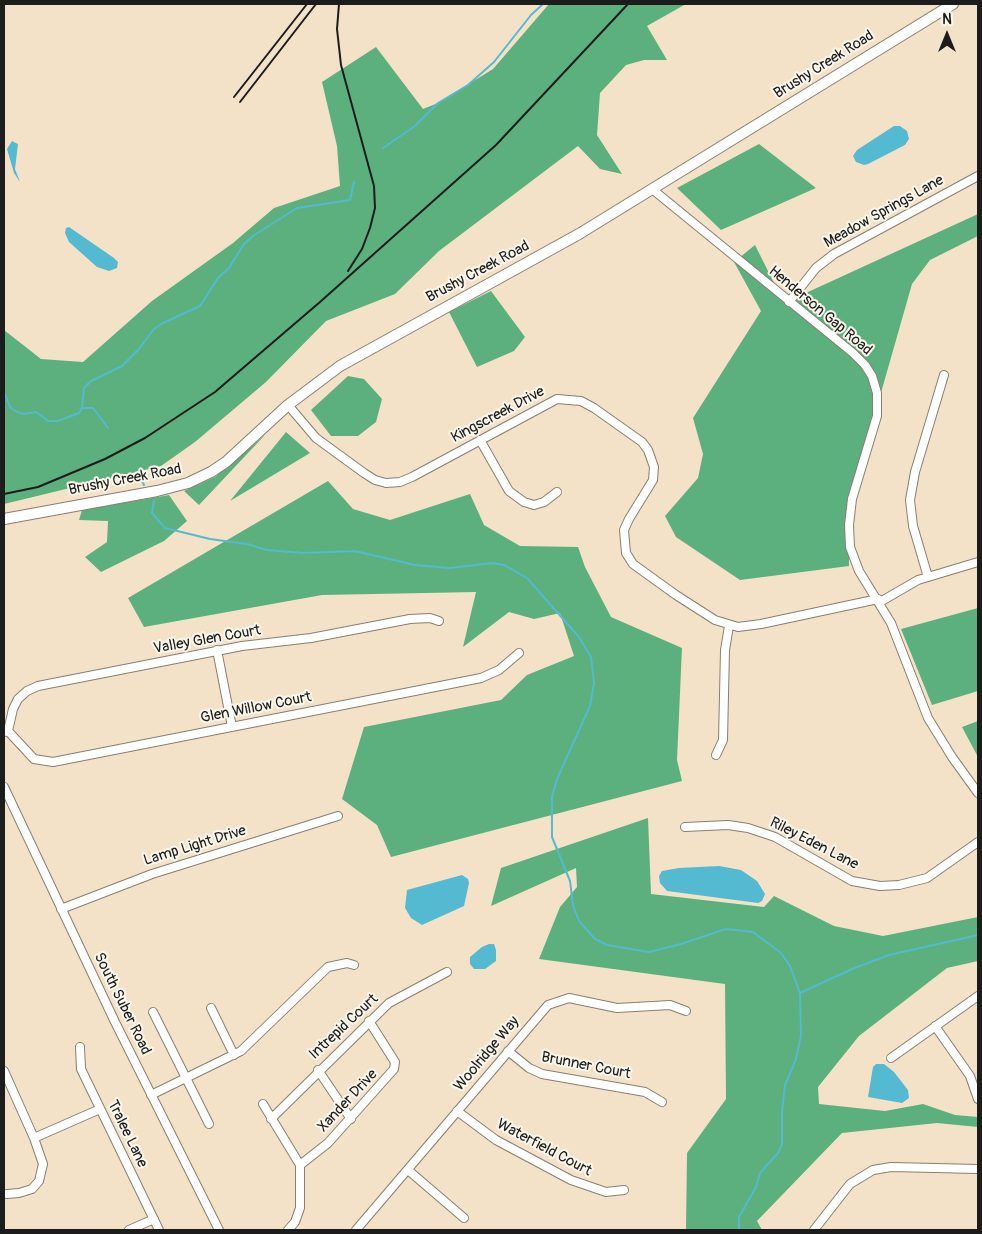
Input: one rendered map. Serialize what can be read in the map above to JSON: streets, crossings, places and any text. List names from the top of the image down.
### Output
{
  "streets": {
    "main road": ["Brushy Creek Road"],
    "street": [
      "Meadow Springs Lane",
      "Henderson Gap Road",
      "Kingscreek Drive",
      "Valley Glen Court",
      "Glen Willow Court",
      "Riley Eden Lane",
      "Lamp Light Drive",
      "South Suber Road",
      "Intrepid Court",
      "Woolridge Way",
      "Brunner Court",
      "Xander Drive",
      "Tralee Lane",
      "Waterfield Court"
    ]
  },
  "crossings": [
    ["Brushy Creek Road", "Henderson Gap Road"],
    ["Brushy Creek Road", "Kingscreek Drive"],
    ["Meadow Springs Lane", "Henderson Gap Road"],
    ["Henderson Gap Road", "Kingscreek Drive"],
    ["Valley Glen Court", "Glen Willow Court"],
    ["Lamp Light Drive", "South Suber Road"],
    ["Intrepid Court", "Xander Drive"],
    ["Woolridge Way", "Brunner Court"],
    ["Woolridge Way", "Waterfield Court"]
  ],
  "north": "top"
}
